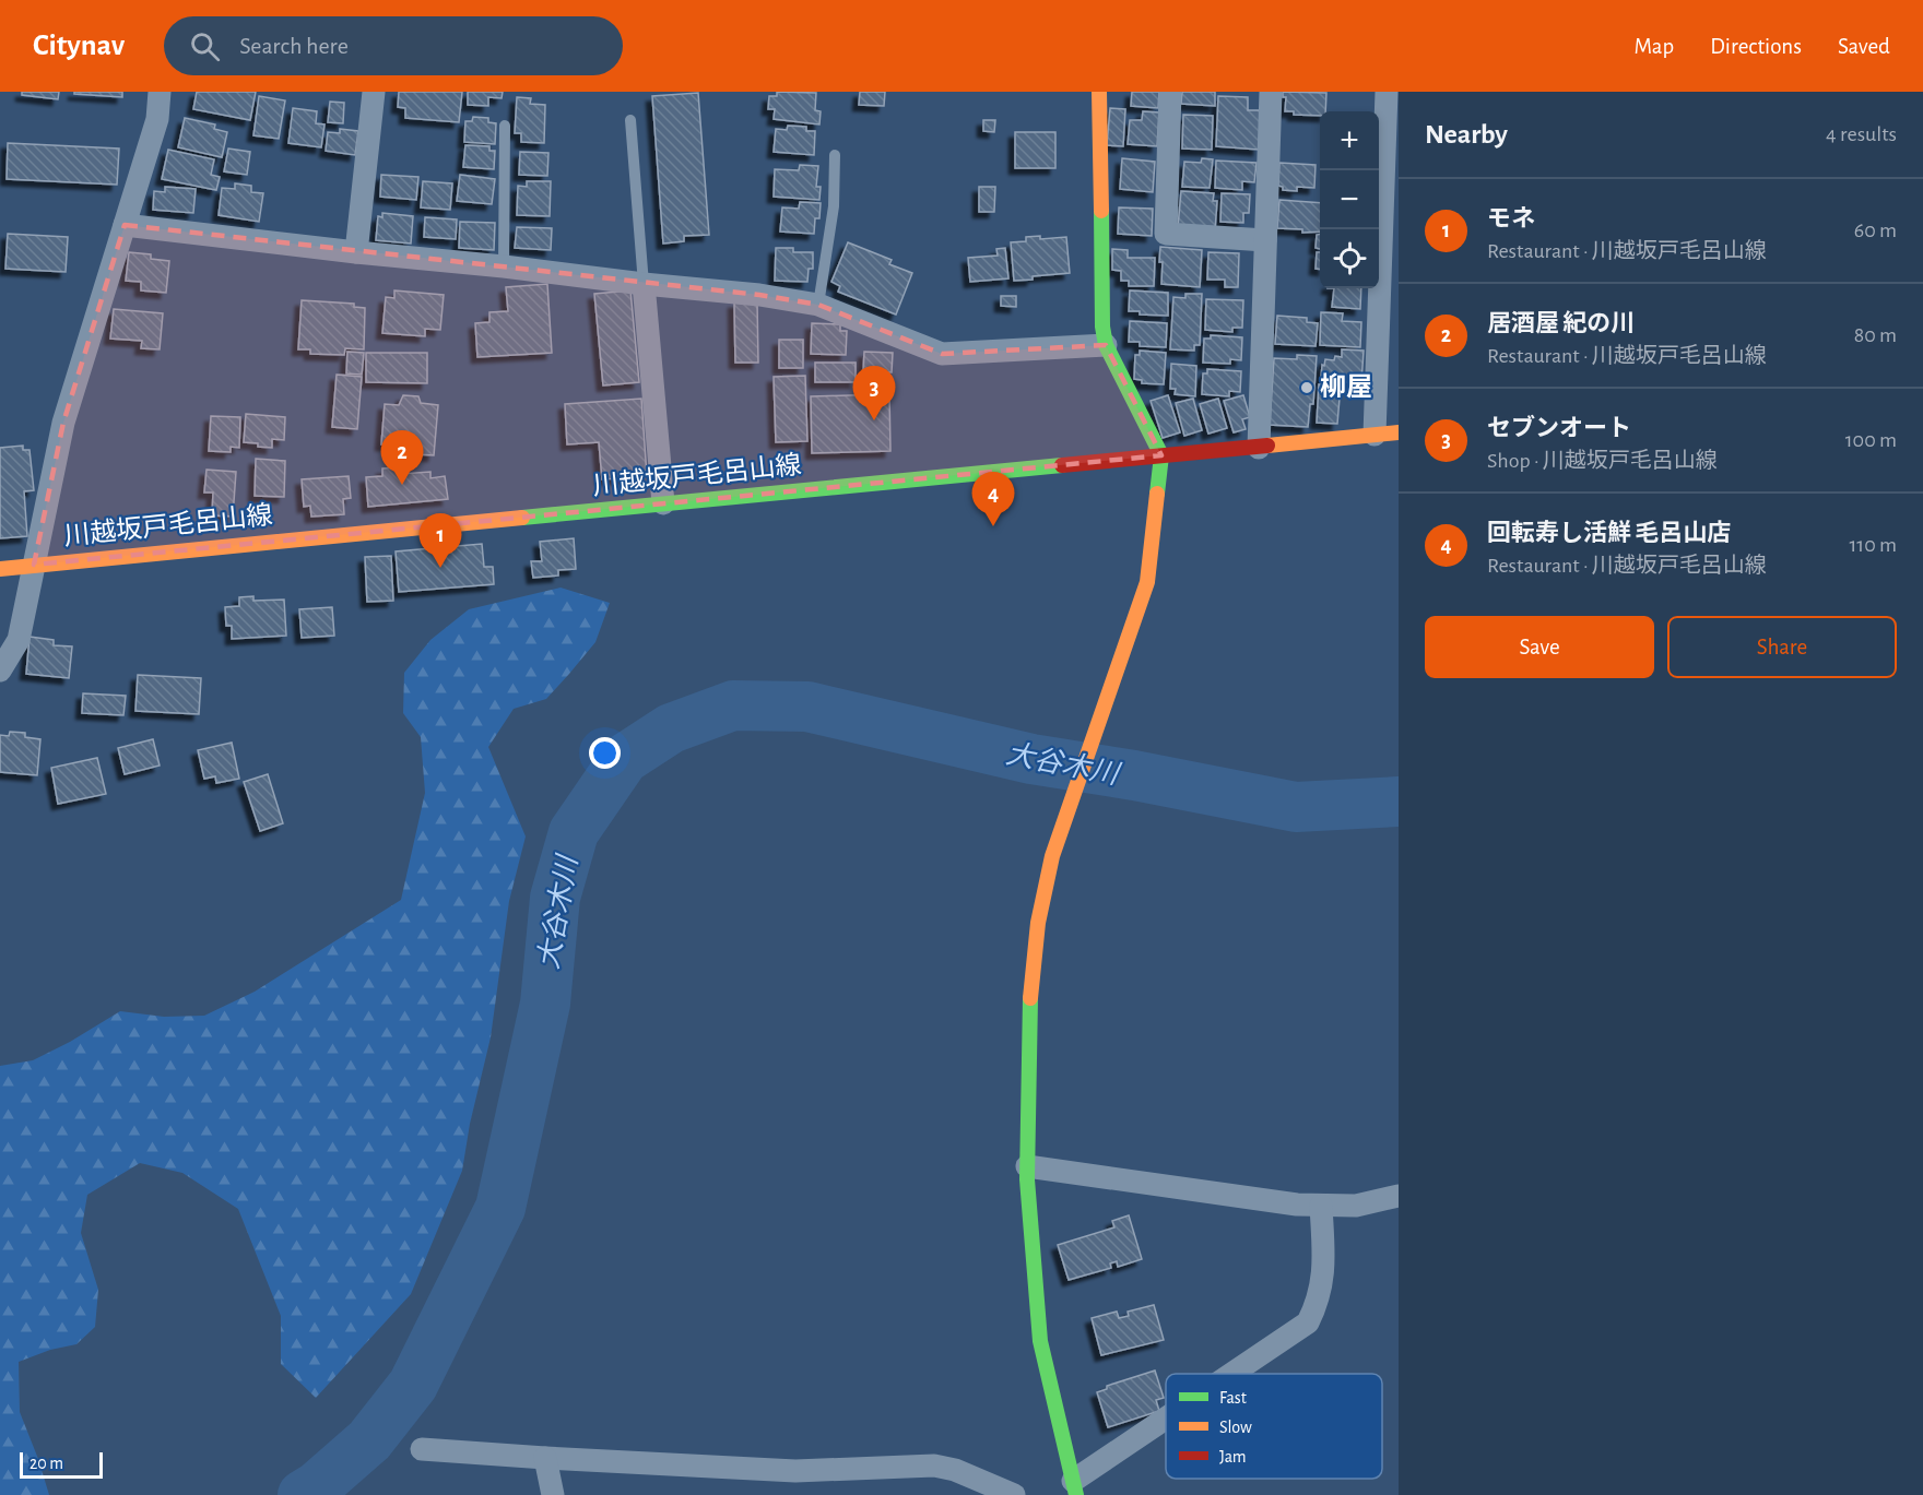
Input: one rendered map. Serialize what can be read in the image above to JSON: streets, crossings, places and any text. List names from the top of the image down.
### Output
{
  "streets": {
    "street": ["川越坂戸毛呂山線"]
  },
  "water": ["大谷木川"],
  "places": ["柳屋"],
  "legend": ["Fast", "Slow", "Jam"],
  "scale_bar": "20 m",
  "page": {
    "header": "Citynav",
    "search": "Search here",
    "nav": ["Map", "Directions", "Saved"],
    "heading": ["Nearby", "4 results"],
    "map_buttons": ["+", "−"],
    "list": [
      {
        "mark": "1",
        "name": "モネ",
        "note": "Restaurant · 川越坂戸毛呂山線",
        "value": "60 m"
      },
      {
        "mark": "2",
        "name": "居酒屋 紀の川",
        "note": "Restaurant · 川越坂戸毛呂山線",
        "value": "80 m"
      },
      {
        "mark": "3",
        "name": "セブンオート",
        "note": "Shop · 川越坂戸毛呂山線",
        "value": "100 m"
      },
      {
        "mark": "4",
        "name": "回転寿し活鮮 毛呂山店",
        "note": "Restaurant · 川越坂戸毛呂山線",
        "value": "110 m"
      }
    ],
    "pins": [
      "3",
      "2",
      "4",
      "1"
    ],
    "buttons": ["Save", "Share"],
    "scale": "20 m"
  }
}
